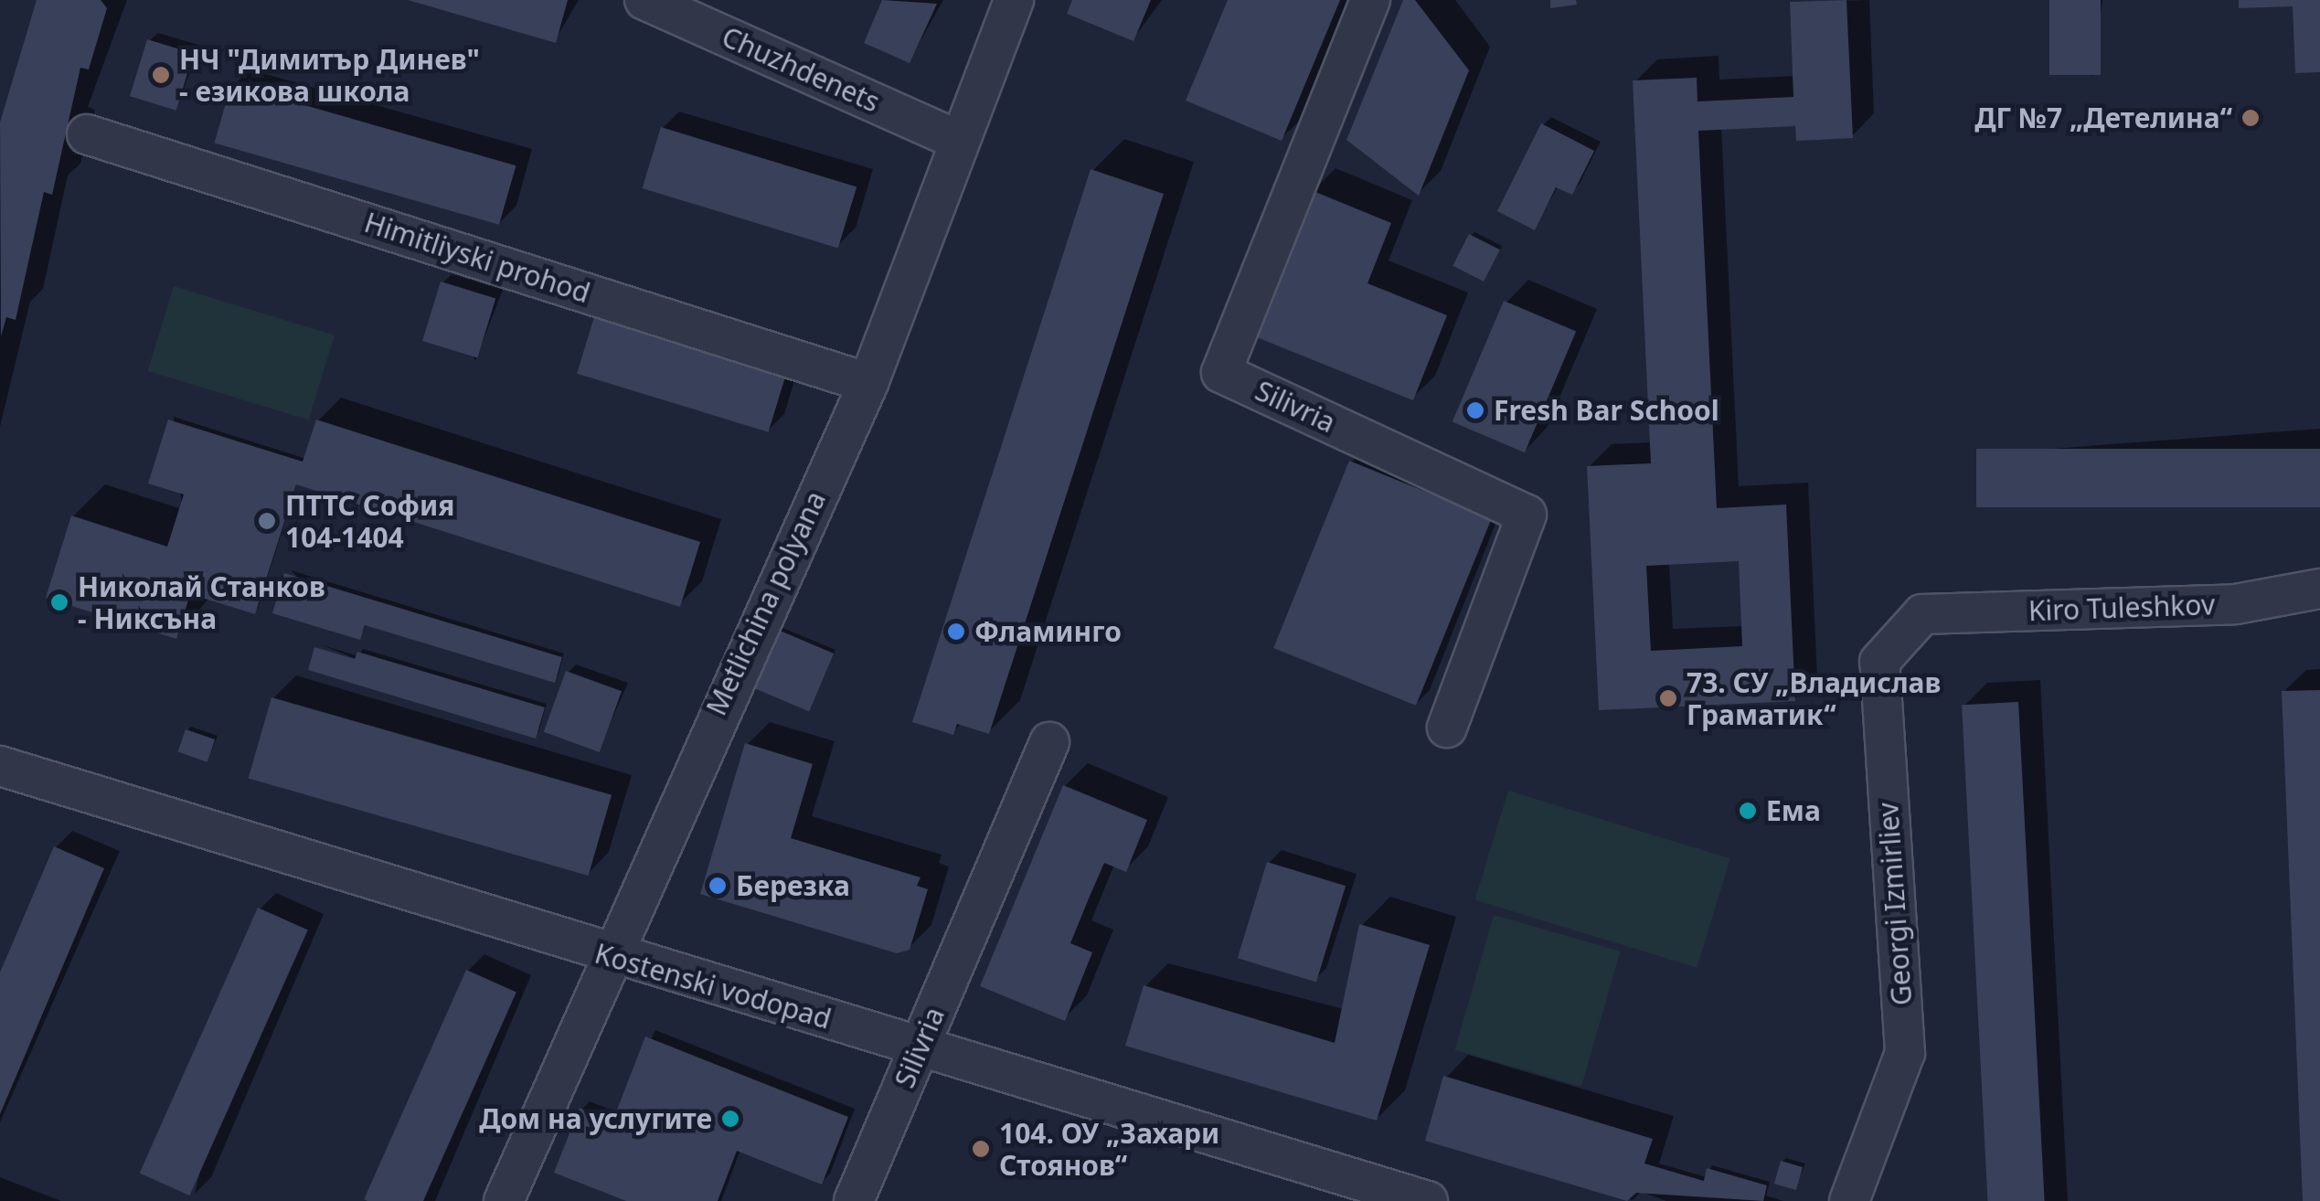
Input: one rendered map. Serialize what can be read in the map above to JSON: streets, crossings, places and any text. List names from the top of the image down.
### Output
{
  "streets": {
    "street": [
      "Chuzhdenets",
      "Himitliyski prohod",
      "Silivria",
      "Metlichina polyana",
      "Kiro Tuleshkov",
      "Georgi Izmirliev",
      "Kostenski vodopad"
    ]
  },
  "crossings": [
    ["Chuzhdenets", "Metlichina polyana"],
    ["Himitliyski prohod", "Metlichina polyana"],
    ["Silivria", "Kostenski vodopad"],
    ["Metlichina polyana", "Kostenski vodopad"],
    ["Kiro Tuleshkov", "Georgi Izmirliev"]
  ],
  "places": [
    "НЧ \"Димитър Динев\" - езикова школа",
    "ДГ №7 „Детелина“",
    "Fresh Bar School",
    "ПТТС София 104-1404",
    "Николай Станков - Никсъна",
    "Фламинго",
    "73. СУ „Владислав Граматик“",
    "Ема",
    "Березка",
    "Дом на услугите",
    "104. ОУ „Захари Стоянов“"
  ]
}
